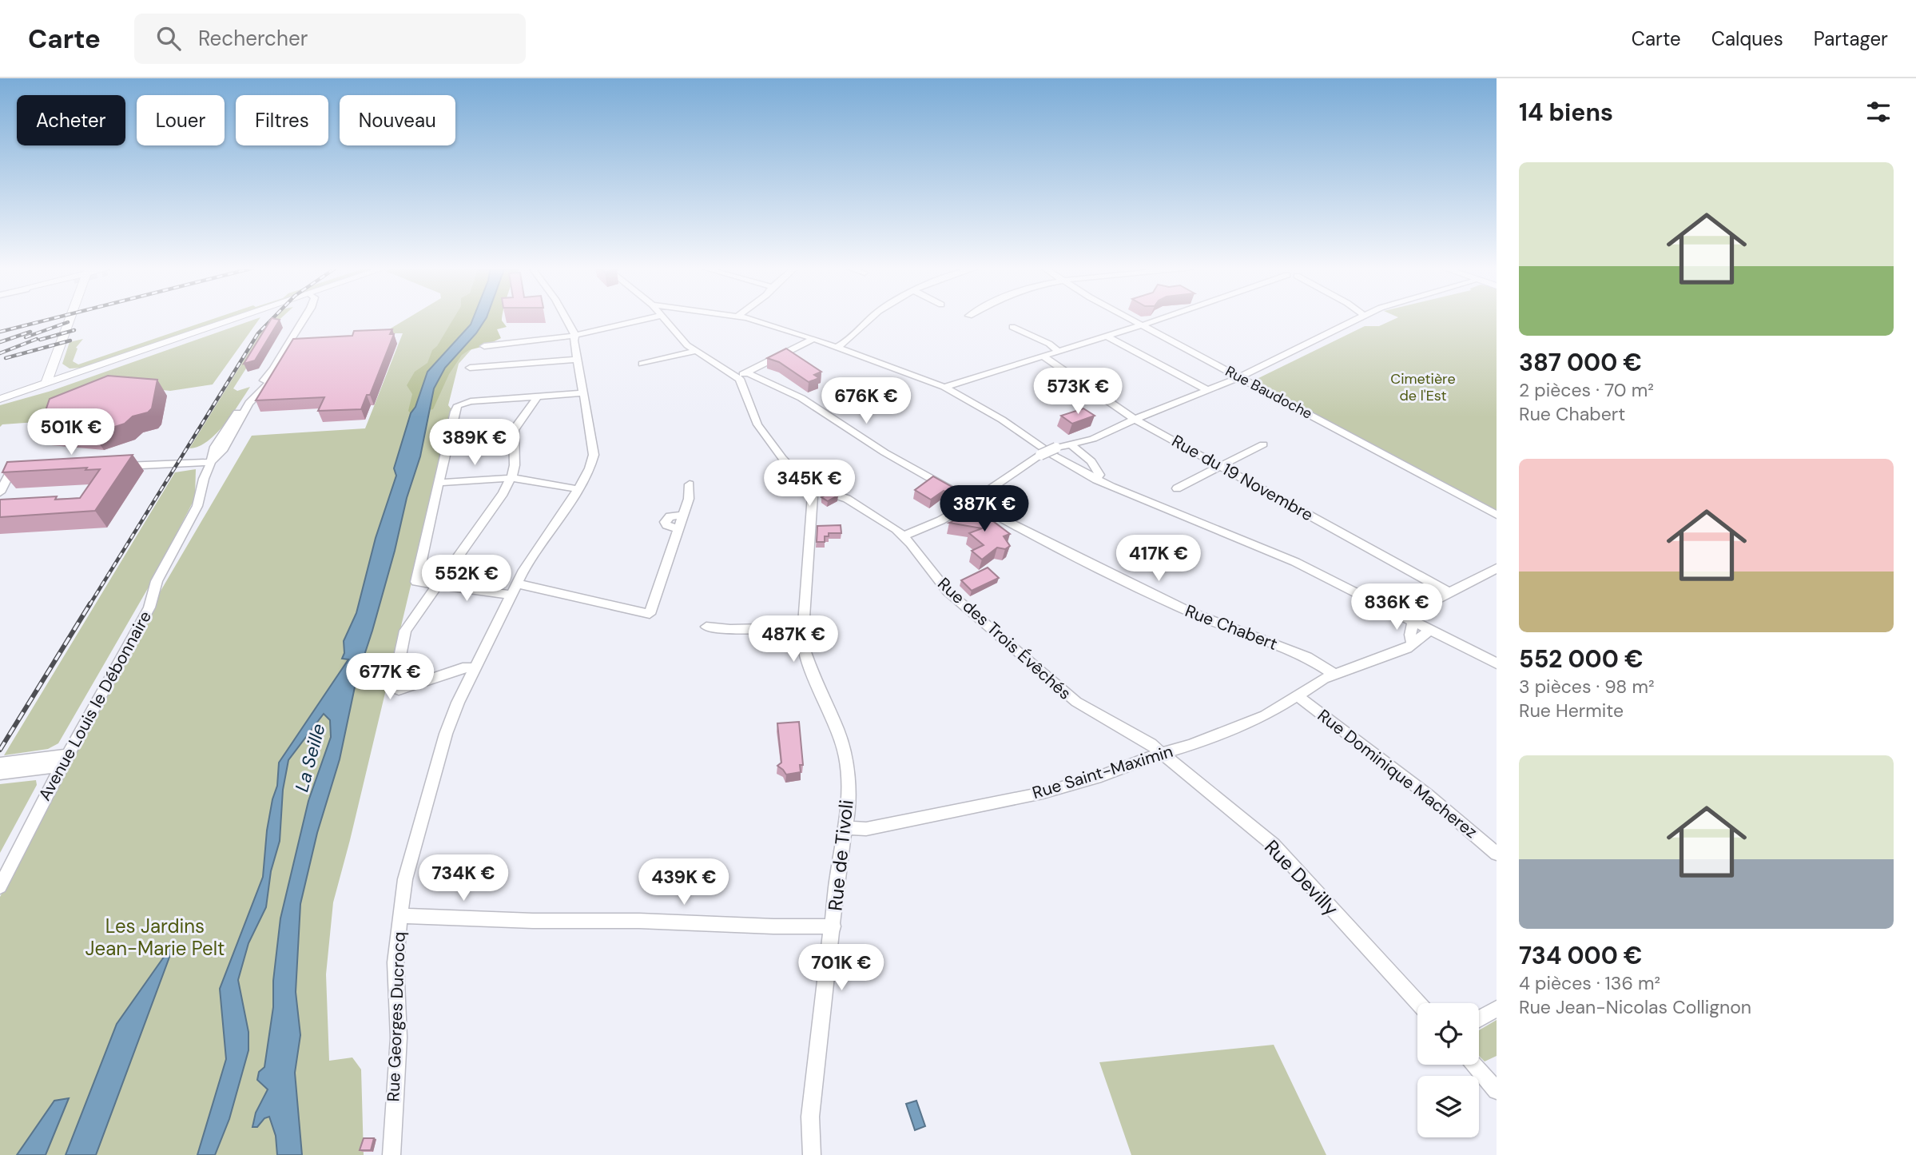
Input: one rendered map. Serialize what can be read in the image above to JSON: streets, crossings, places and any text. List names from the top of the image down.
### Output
{
  "streets": {
    "street": [
      "Rue Baudoche",
      "Rue du 19 Novembre",
      "Rue Chabert",
      "Rue des Trois Évêchés",
      "Avenue Louis le Débonnaire",
      "Rue Saint-Maximin",
      "Rue Dominique Macherez",
      "Rue de Tivoli",
      "Rue Devilly",
      "Rue Georges Ducrocq"
    ]
  },
  "crossings": [
    ["Rue Chabert", "Rue Saint-Maximin"],
    ["Rue des Trois Évêchés", "Rue Saint-Maximin"],
    ["Rue des Trois Évêchés", "Rue de Tivoli"],
    ["Rue des Trois Évêchés", "Rue Devilly"],
    ["Rue Saint-Maximin", "Rue Dominique Macherez"],
    ["Rue Saint-Maximin", "Rue de Tivoli"],
    ["Rue Saint-Maximin", "Rue Devilly"]
  ],
  "water": ["La Seille"],
  "parks": ["Cimetière de l'Est", "Les Jardins Jean-Marie Pelt"],
  "page": {
    "header": "Carte",
    "search": "Rechercher",
    "nav": ["Carte", "Calques", "Partager"],
    "heading": "14 biens",
    "chip": [
      "Acheter",
      "Louer",
      "Filtres",
      "Nouveau"
    ],
    "list": [
      {
        "name": "387 000 €",
        "note": "2 pièces · 70 m² · Rue Chabert"
      },
      {
        "name": "552 000 €",
        "note": "3 pièces · 98 m² · Rue Hermite"
      },
      {
        "name": "734 000 €",
        "note": "4 pièces · 136 m² · Rue Jean-Nicolas Collignon"
      }
    ],
    "price": [
      "573K €",
      "676K €",
      "501K €",
      "389K €",
      "345K €",
      "387K €",
      "417K €",
      "552K €",
      "836K €",
      "487K €",
      "677K €",
      "734K €",
      "439K €",
      "701K €"
    ]
  }
}
